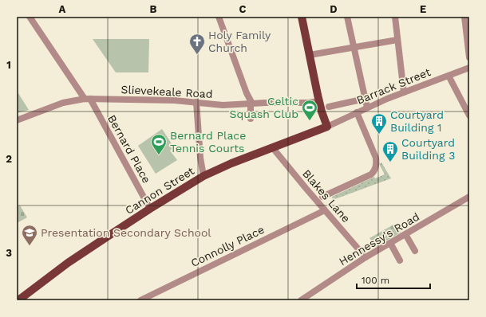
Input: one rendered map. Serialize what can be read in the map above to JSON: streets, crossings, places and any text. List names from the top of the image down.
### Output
{
  "streets": {
    "main road": ["Cannon Street"],
    "street": [
      "Barrack Street",
      "Slievekeale Road",
      "Bernard Place",
      "Blakes Lane",
      "Hennessy's Road",
      "Connolly Place"
    ]
  },
  "crossings": [
    ["Barrack Street", "Cannon Street"],
    ["Slievekeale Road", "Bernard Place"],
    ["Bernard Place", "Cannon Street"],
    ["Cannon Street", "Blakes Lane"],
    ["Blakes Lane", "Hennessy's Road"],
    ["Blakes Lane", "Connolly Place"]
  ],
  "places": {
    "church": ["Holy Family Church"],
    "sports": ["Celtic Squash Club", "Bernard Place Tennis Courts"],
    "building": ["Courtyard Building 1", "Courtyard Building 3"],
    "school or university": ["Presentation Secondary School"]
  },
  "scale_bar": "100 m",
  "grid": {
    "columns": [
      "A",
      "B",
      "C",
      "D",
      "E"
    ],
    "rows": ["1", "2", "3"]
  }
}
